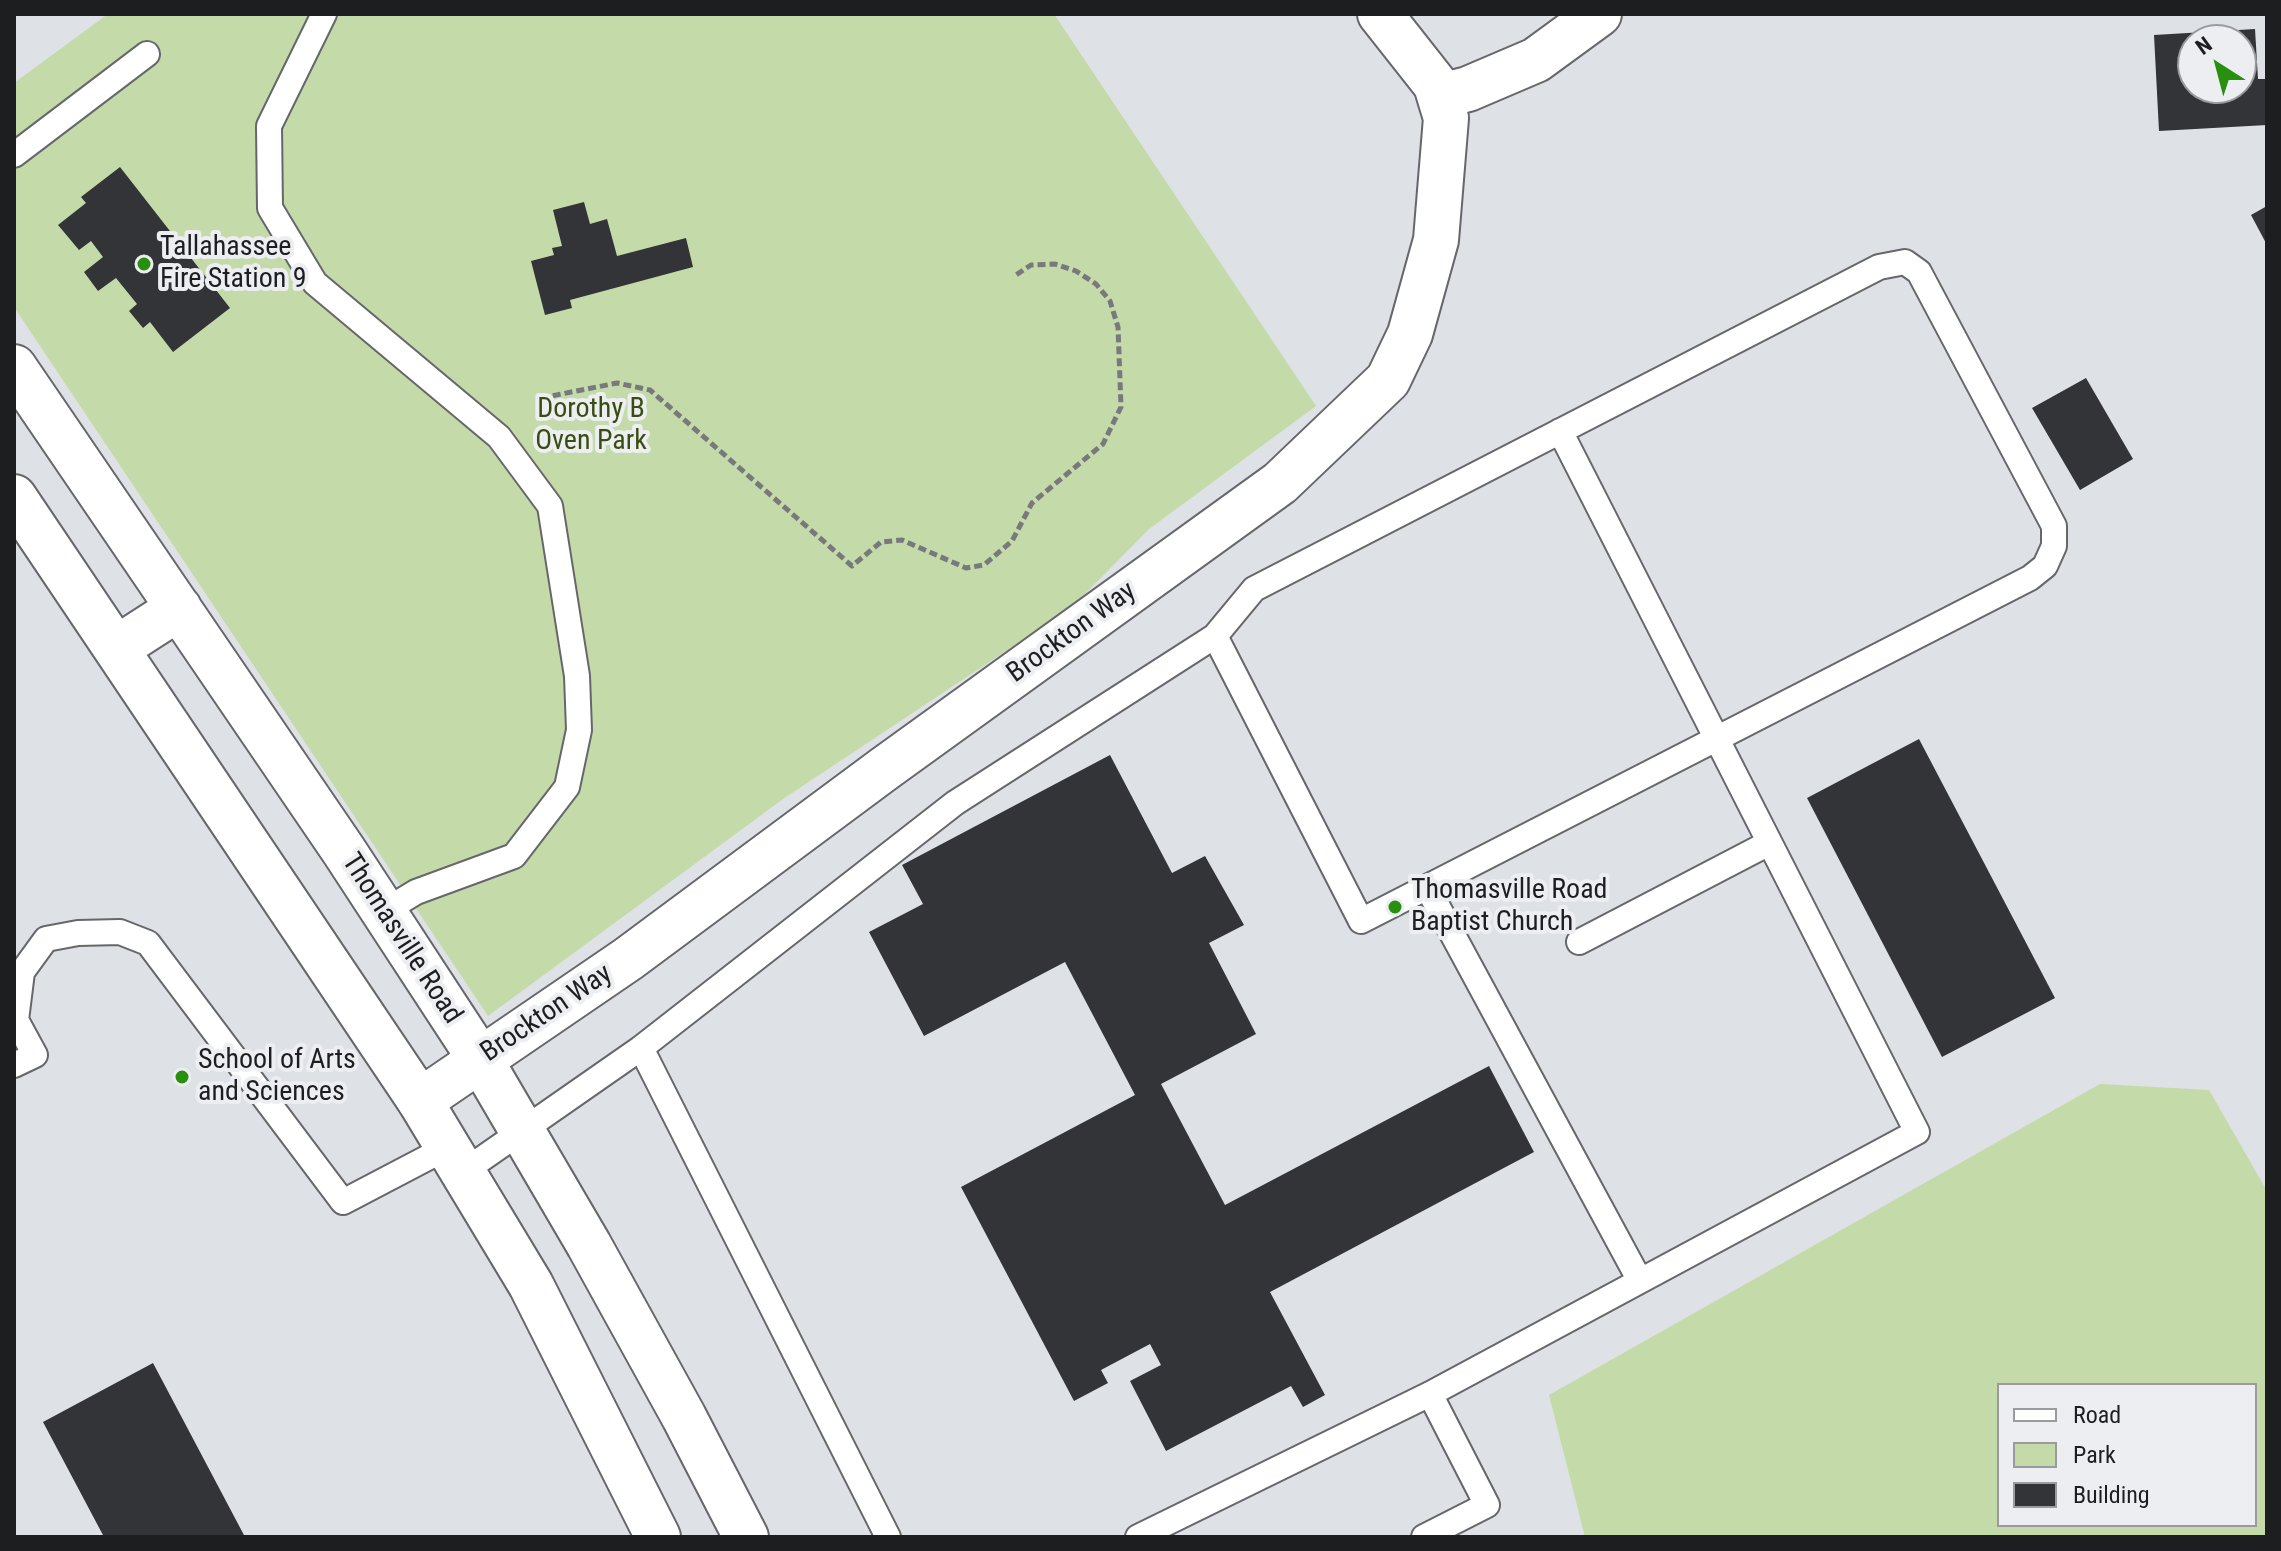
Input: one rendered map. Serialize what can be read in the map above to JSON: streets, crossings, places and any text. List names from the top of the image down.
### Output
{
  "streets": {
    "main road": ["Brockton Way", "Thomasville Road"]
  },
  "crossings": [
    ["Brockton Way", "Thomasville Road"]
  ],
  "parks": ["Dorothy B Oven Park"],
  "places": ["Tallahassee Fire Station 9", "Thomasville Road Baptist Church", "School of Arts and Sciences"],
  "legend": ["Road", "Park", "Building"],
  "north": "top left"
}
